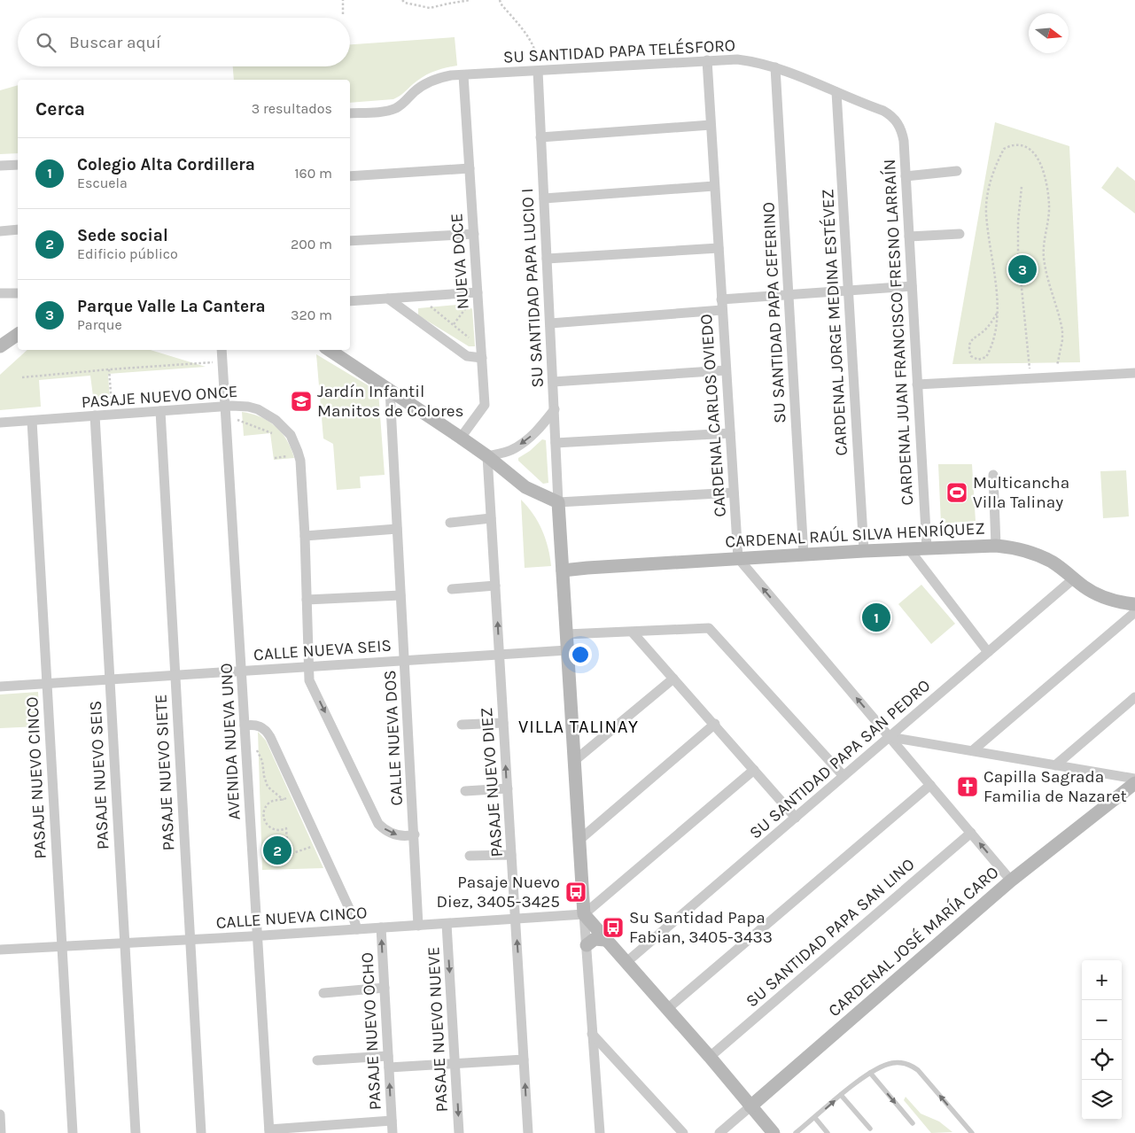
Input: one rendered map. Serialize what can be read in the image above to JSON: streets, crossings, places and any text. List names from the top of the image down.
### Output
{
  "streets": {
    "street": [
      "SU SANTIDAD PAPA TELÉSFORO",
      "NUEVA DOCE",
      "SU SANTIDAD PAPA LUCIO I",
      "SU SANTIDAD PAPA CEFERINO",
      "CARDENAL JORGE MEDINA ESTÉVEZ",
      "CARDENAL JUAN FRANCISCO FRESNO LARRAÍN",
      "PASAJE NUEVO ONCE",
      "CARDENAL CARLOS OVIEDO",
      "CARDENAL RAÚL SILVA HENRÍQUEZ",
      "CALLE NUEVA SEIS",
      "CALLE NUEVA DOS",
      "AVENIDA NUEVA UNO",
      "SU SANTIDAD PAPA SAN PEDRO",
      "PASAJE NUEVO SIETE",
      "PASAJE NUEVO SEIS",
      "PASAJE NUEVO CINCO",
      "PASAJE NUEVO DIEZ",
      "CALLE NUEVA CINCO",
      "SU SANTIDAD PAPA SAN LINO",
      "CARDENAL JOSÉ MARÍA CARO",
      "PASAJE NUEVO NUEVE",
      "PASAJE NUEVO OCHO"
    ]
  },
  "crossings": [
    ["SU SANTIDAD PAPA TELÉSFORO", "NUEVA DOCE"],
    ["SU SANTIDAD PAPA TELÉSFORO", "SU SANTIDAD PAPA LUCIO I"],
    ["SU SANTIDAD PAPA TELÉSFORO", "SU SANTIDAD PAPA CEFERINO"],
    ["SU SANTIDAD PAPA TELÉSFORO", "CARDENAL JORGE MEDINA ESTÉVEZ"],
    ["SU SANTIDAD PAPA TELÉSFORO", "CARDENAL JUAN FRANCISCO FRESNO LARRAÍN"],
    ["SU SANTIDAD PAPA TELÉSFORO", "CARDENAL CARLOS OVIEDO"],
    ["SU SANTIDAD PAPA CEFERINO", "CARDENAL RAÚL SILVA HENRÍQUEZ"],
    ["CARDENAL JORGE MEDINA ESTÉVEZ", "CARDENAL RAÚL SILVA HENRÍQUEZ"],
    ["CARDENAL JUAN FRANCISCO FRESNO LARRAÍN", "CARDENAL RAÚL SILVA HENRÍQUEZ"],
    ["PASAJE NUEVO ONCE", "CALLE NUEVA SEIS"],
    ["PASAJE NUEVO ONCE", "CALLE NUEVA DOS"],
    ["PASAJE NUEVO ONCE", "AVENIDA NUEVA UNO"],
    ["PASAJE NUEVO ONCE", "PASAJE NUEVO SIETE"],
    ["PASAJE NUEVO ONCE", "PASAJE NUEVO SEIS"],
    ["PASAJE NUEVO ONCE", "PASAJE NUEVO CINCO"],
    ["CARDENAL CARLOS OVIEDO", "CARDENAL RAÚL SILVA HENRÍQUEZ"],
    ["CARDENAL RAÚL SILVA HENRÍQUEZ", "SU SANTIDAD PAPA SAN PEDRO"],
    ["CALLE NUEVA SEIS", "CALLE NUEVA DOS"],
    ["CALLE NUEVA SEIS", "AVENIDA NUEVA UNO"],
    ["CALLE NUEVA SEIS", "PASAJE NUEVO SIETE"],
    ["CALLE NUEVA SEIS", "PASAJE NUEVO SEIS"],
    ["CALLE NUEVA SEIS", "PASAJE NUEVO CINCO"],
    ["CALLE NUEVA SEIS", "PASAJE NUEVO DIEZ"],
    ["CALLE NUEVA DOS", "CALLE NUEVA CINCO"],
    ["AVENIDA NUEVA UNO", "CALLE NUEVA CINCO"],
    ["PASAJE NUEVO SIETE", "CALLE NUEVA CINCO"],
    ["PASAJE NUEVO SEIS", "CALLE NUEVA CINCO"],
    ["PASAJE NUEVO CINCO", "CALLE NUEVA CINCO"],
    ["PASAJE NUEVO DIEZ", "CALLE NUEVA CINCO"],
    ["CALLE NUEVA CINCO", "PASAJE NUEVO NUEVE"],
    ["CALLE NUEVA CINCO", "PASAJE NUEVO OCHO"]
  ],
  "one_way": ["PASAJE NUEVO NUEVE", "PASAJE NUEVO OCHO"],
  "districts": ["VILLA TALINAY"],
  "places": {
    "school or university": ["Jardín Infantil Manitos de Colores"],
    "sports": ["Multicancha Villa Talinay"],
    "church": ["Capilla Sagrada Familia de Nazaret"],
    "bus stop": ["Pasaje Nuevo Diez, 3405-3425", "Su Santidad Papa Fabian, 3405-3433"]
  },
  "north": "right",
  "page": {
    "search": "Buscar aquí",
    "heading": ["Cerca", "3 resultados"],
    "list": [
      {
        "mark": "1",
        "name": "Colegio Alta Cordillera",
        "note": "Escuela",
        "value": "160 m"
      },
      {
        "mark": "2",
        "name": "Sede social",
        "note": "Edificio público",
        "value": "200 m"
      },
      {
        "mark": "3",
        "name": "Parque Valle La Cantera",
        "note": "Parque",
        "value": "320 m"
      }
    ],
    "pins": ["3", "1", "2"],
    "map_buttons": ["+", "−"]
  }
}
